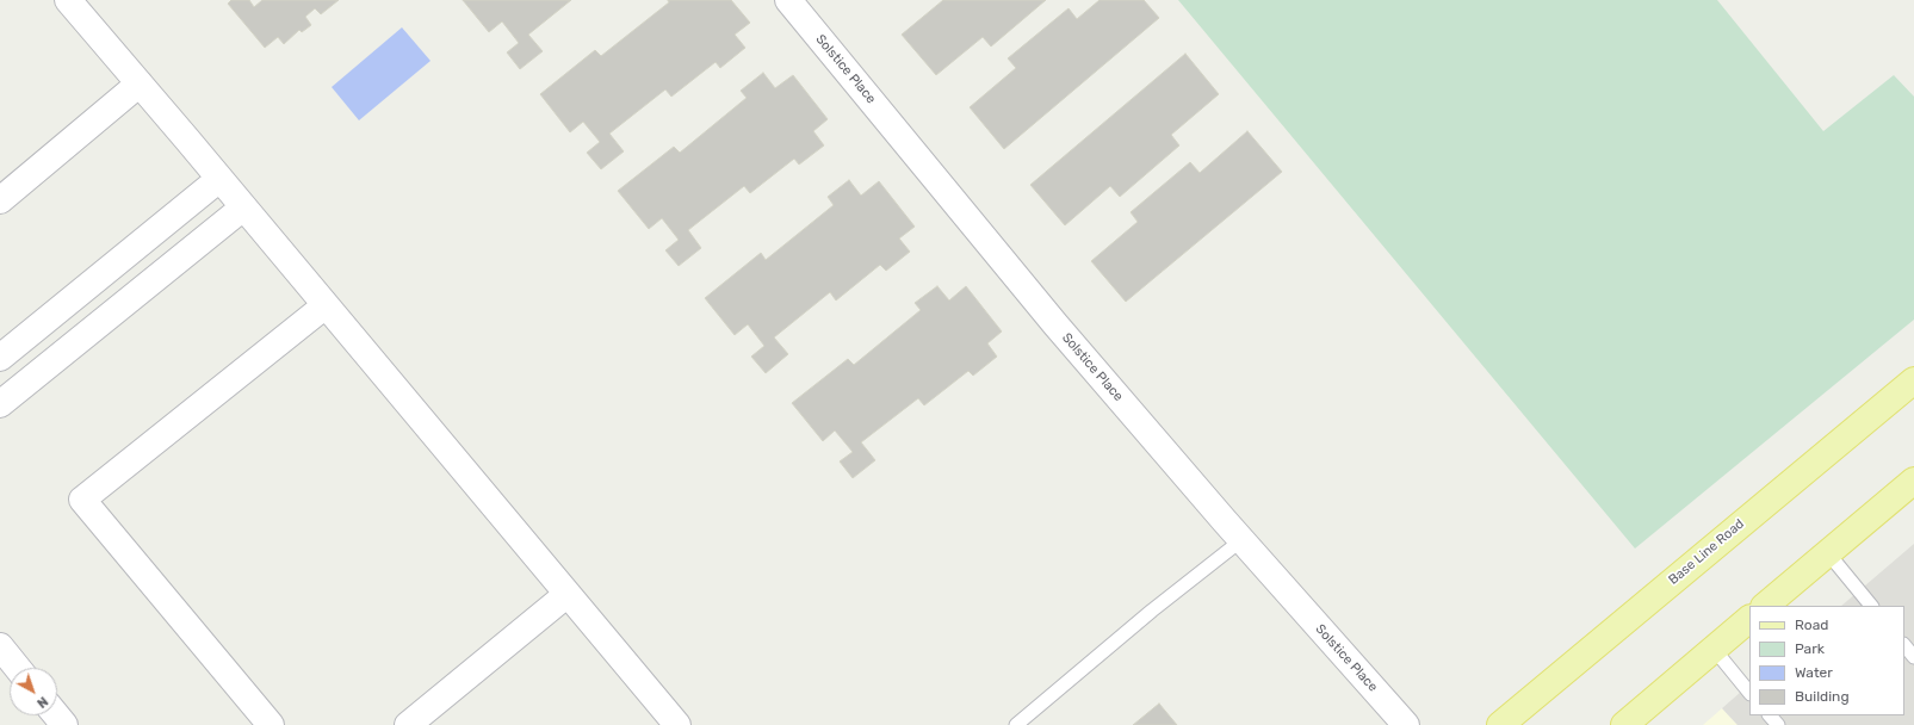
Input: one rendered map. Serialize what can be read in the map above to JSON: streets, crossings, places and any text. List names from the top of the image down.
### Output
{
  "streets": {
    "main road": ["Base Line Road"],
    "street": ["Solstice Place"]
  },
  "legend": [
    "Road",
    "Park",
    "Water",
    "Building"
  ],
  "north": "bottom right"
}
